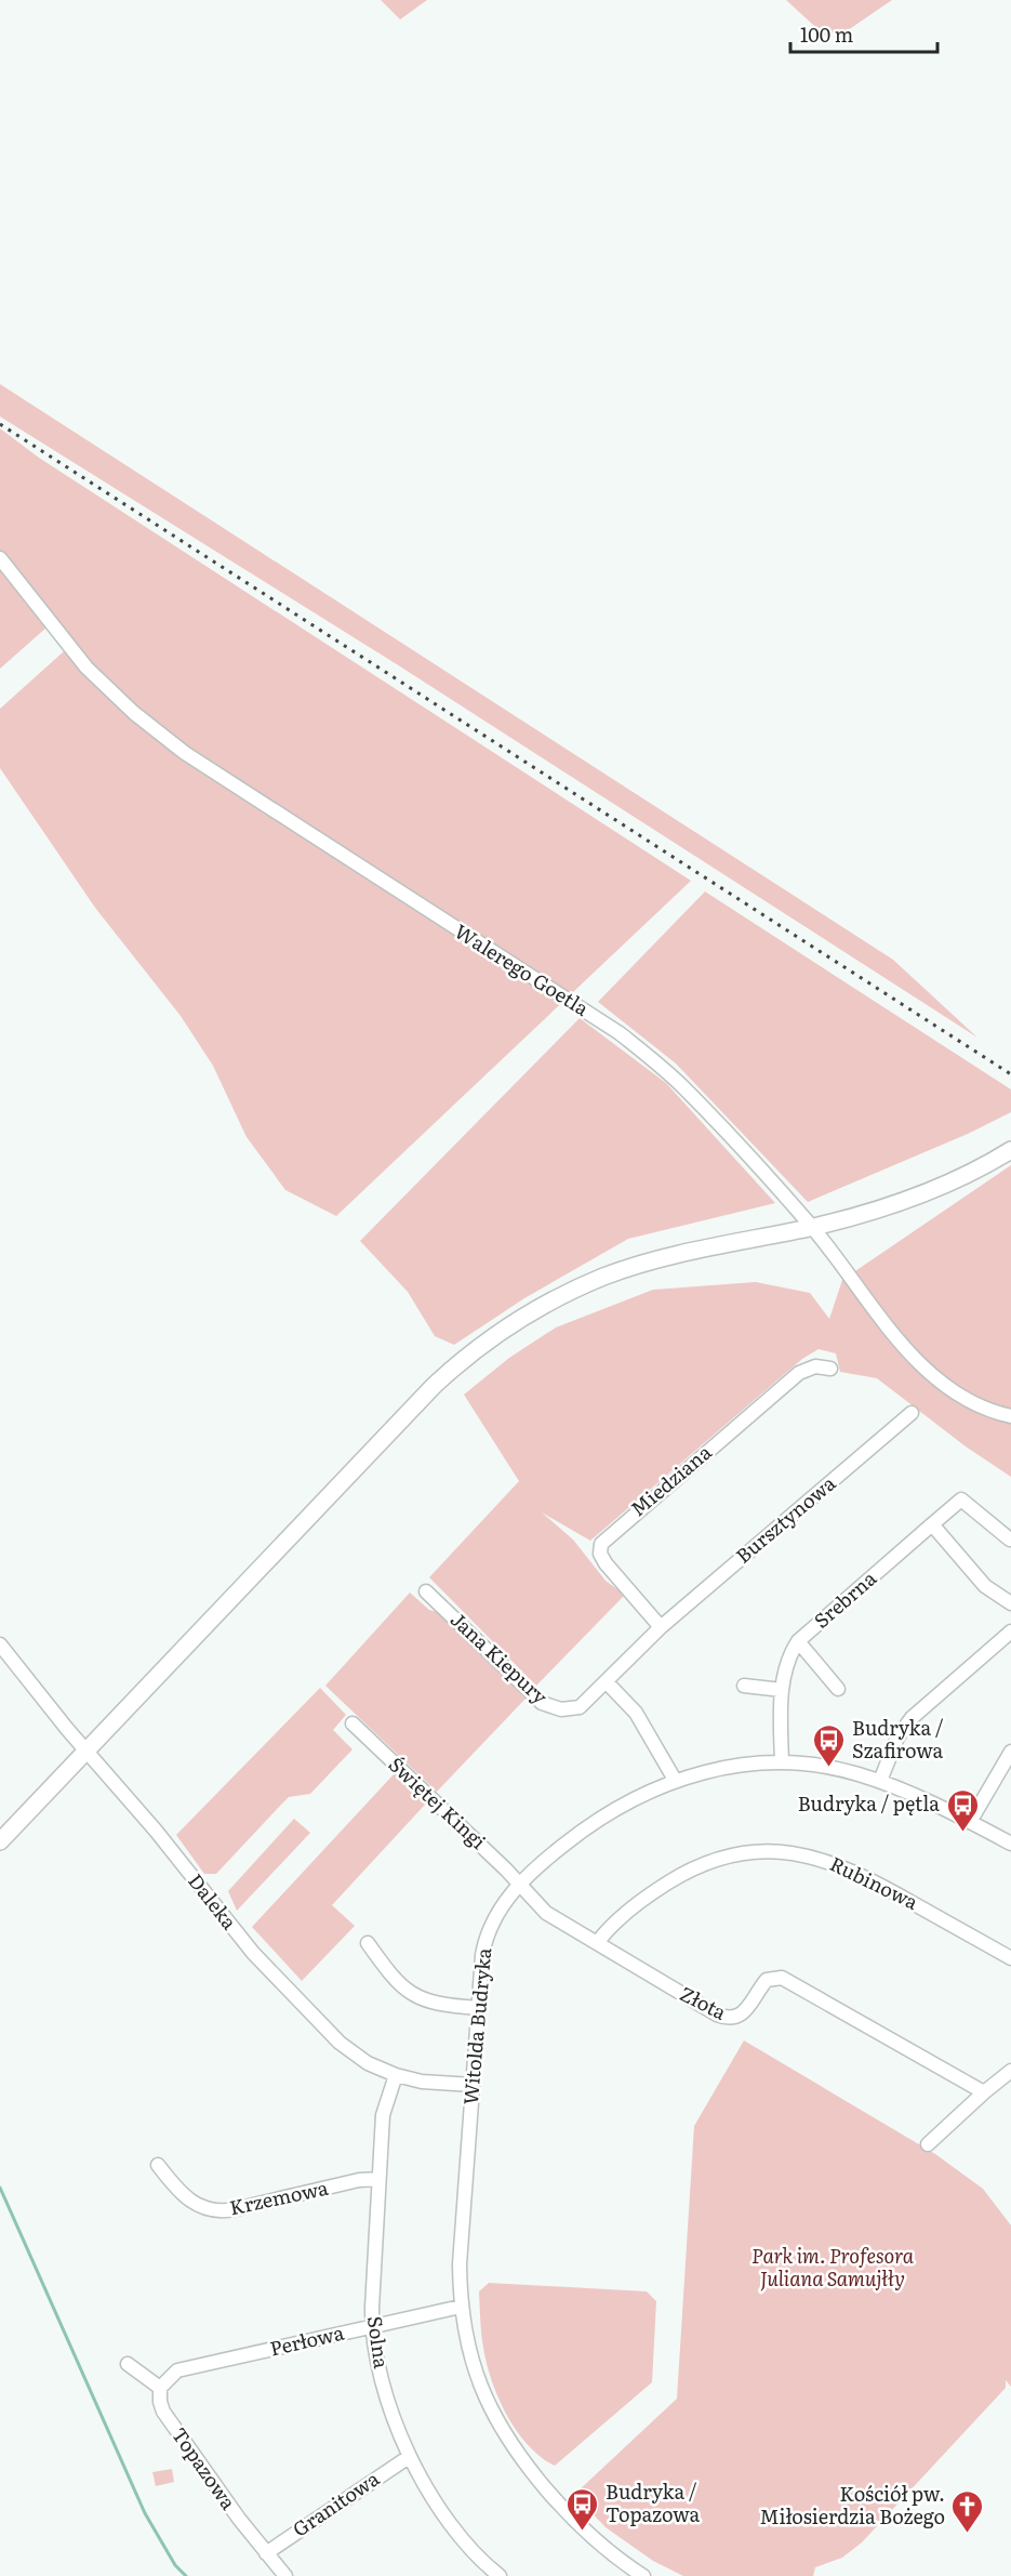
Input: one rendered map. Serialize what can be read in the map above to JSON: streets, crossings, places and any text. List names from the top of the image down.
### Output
{
  "streets": {
    "street": [
      "Walerego Goetla",
      "Miedziana",
      "Bursztynowa",
      "Srebrna",
      "Jana Kiepury",
      "Świętej Kingi",
      "Rubinowa",
      "Daleka",
      "Złota",
      "Witolda Budryka",
      "Krzemowa",
      "Perłowa",
      "Solna",
      "Topazowa",
      "Granitowa"
    ]
  },
  "crossings": [
    ["Miedziana", "Bursztynowa"],
    ["Miedziana", "Jana Kiepury"],
    ["Bursztynowa", "Jana Kiepury"],
    ["Srebrna", "Witolda Budryka"],
    ["Świętej Kingi", "Złota"],
    ["Świętej Kingi", "Witolda Budryka"],
    ["Rubinowa", "Złota"],
    ["Daleka", "Witolda Budryka"],
    ["Daleka", "Solna"],
    ["Złota", "Witolda Budryka"],
    ["Witolda Budryka", "Perłowa"],
    ["Krzemowa", "Solna"],
    ["Perłowa", "Solna"],
    ["Perłowa", "Topazowa"],
    ["Solna", "Granitowa"],
    ["Topazowa", "Granitowa"]
  ],
  "parks": ["Park im. Profesora Juliana Samujłły"],
  "places": {
    "bus stop": ["Budryka / Szafirowa", "Budryka / pętla", "Budryka / Topazowa"],
    "church": ["Kościół pw. Miłosierdzia Bożego"]
  },
  "scale_bar": "100 m"
}
